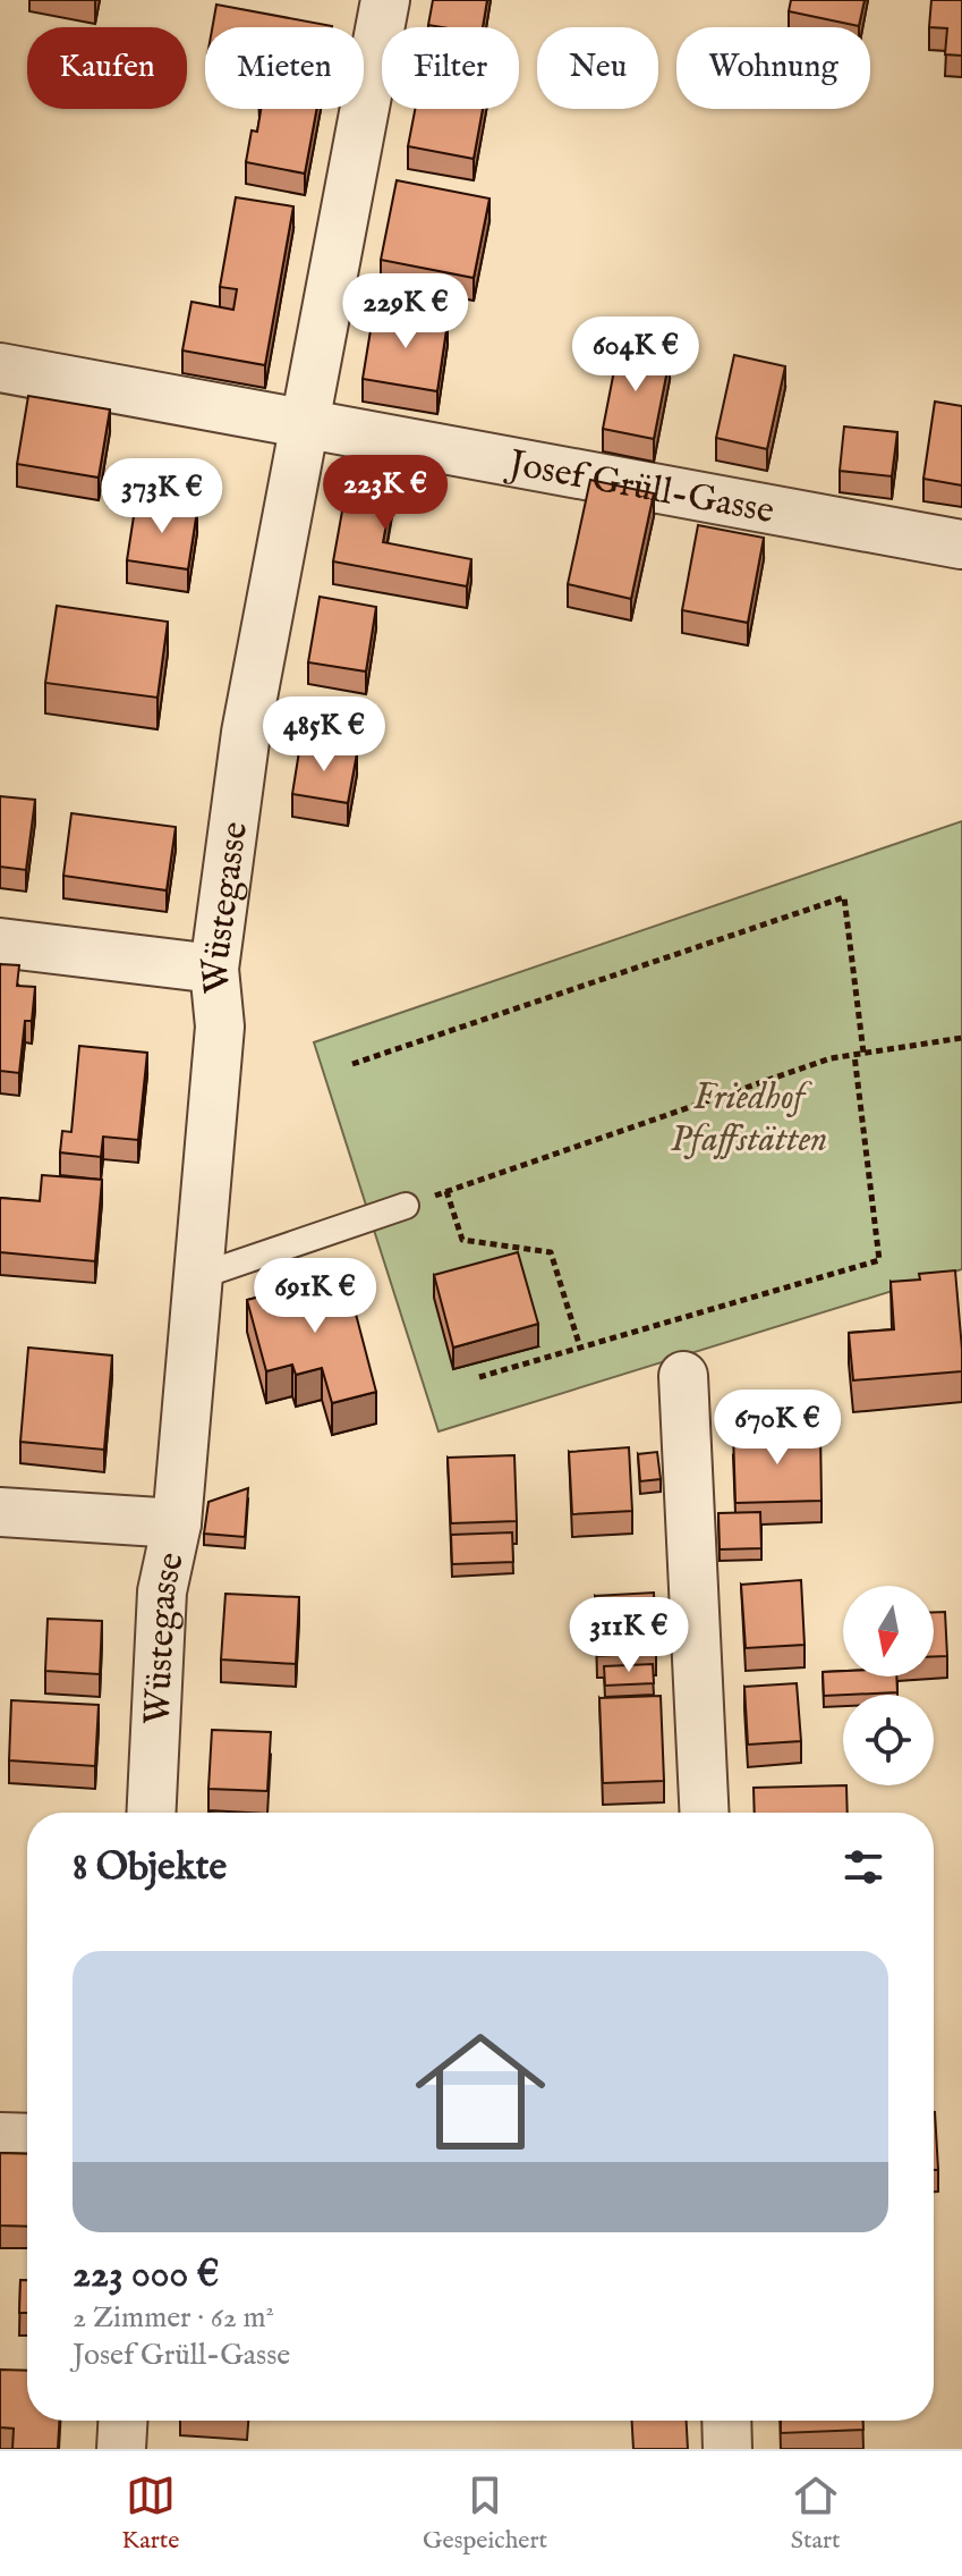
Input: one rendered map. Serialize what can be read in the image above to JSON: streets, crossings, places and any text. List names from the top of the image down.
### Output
{
  "streets": {
    "street": ["Josef Grüll-Gasse", "Wüstegasse"]
  },
  "crossings": [
    ["Josef Grüll-Gasse", "Wüstegasse"]
  ],
  "parks": ["Friedhof Pfaffstätten"],
  "north": "bottom",
  "page": {
    "chip": [
      "Kaufen",
      "Mieten",
      "Filter",
      "Neu",
      "Wohnung"
    ],
    "price": [
      "229K €",
      "604K €",
      "223K €",
      "373K €",
      "485K €",
      "691K €",
      "670K €",
      "311K €"
    ],
    "heading": "8 Objekte",
    "list": [
      {
        "name": "223 000 €",
        "note": "2 Zimmer · 62 m² · Josef Grüll-Gasse"
      }
    ],
    "tabs": ["Karte", "Gespeichert", "Start"]
  }
}
